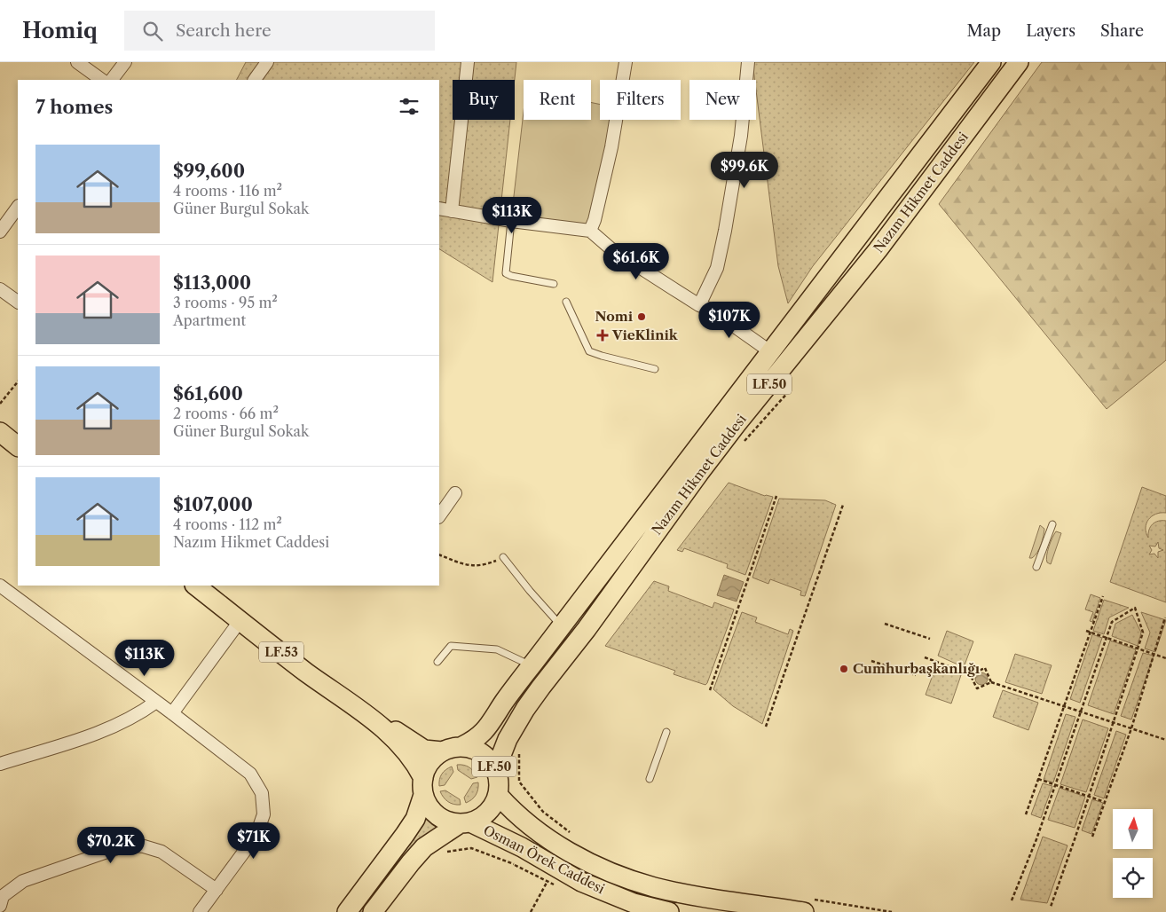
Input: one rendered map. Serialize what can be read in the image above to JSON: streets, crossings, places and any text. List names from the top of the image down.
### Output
{
  "streets": {
    "main road": [
      "Nazım Hikmet Caddesi",
      "LF.50",
      "LF.53",
      "Osman Örek Caddesi"
    ]
  },
  "crossings": [
    ["Nazım Hikmet Caddesi", "LF.50"],
    ["Nazım Hikmet Caddesi", "LF.53"],
    ["Nazım Hikmet Caddesi", "Osman Örek Caddesi"],
    ["LF.50", "LF.53"],
    ["LF.50", "Osman Örek Caddesi"],
    ["LF.53", "Osman Örek Caddesi"]
  ],
  "places": {
    "other": ["Nomi", "Cumhurbaşkanlığı"],
    "health": ["VieKlinik"]
  },
  "north": "top",
  "page": {
    "header": "Homiq",
    "search": "Search here",
    "nav": ["Map", "Layers", "Share"],
    "chip": [
      "Buy",
      "Rent",
      "Filters",
      "New"
    ],
    "heading": "7 homes",
    "list": [
      {
        "name": "$99,600",
        "note": "4 rooms · 116 m² · Güner Burgul Sokak"
      },
      {
        "name": "$113,000",
        "note": "3 rooms · 95 m² · Apartment"
      },
      {
        "name": "$61,600",
        "note": "2 rooms · 66 m² · Güner Burgul Sokak"
      },
      {
        "name": "$107,000",
        "note": "4 rooms · 112 m² · Nazım Hikmet Caddesi"
      }
    ],
    "price": [
      "$99.6K",
      "$113K",
      "$61.6K",
      "$107K",
      "$113K",
      "$71K",
      "$70.2K"
    ]
  }
}
